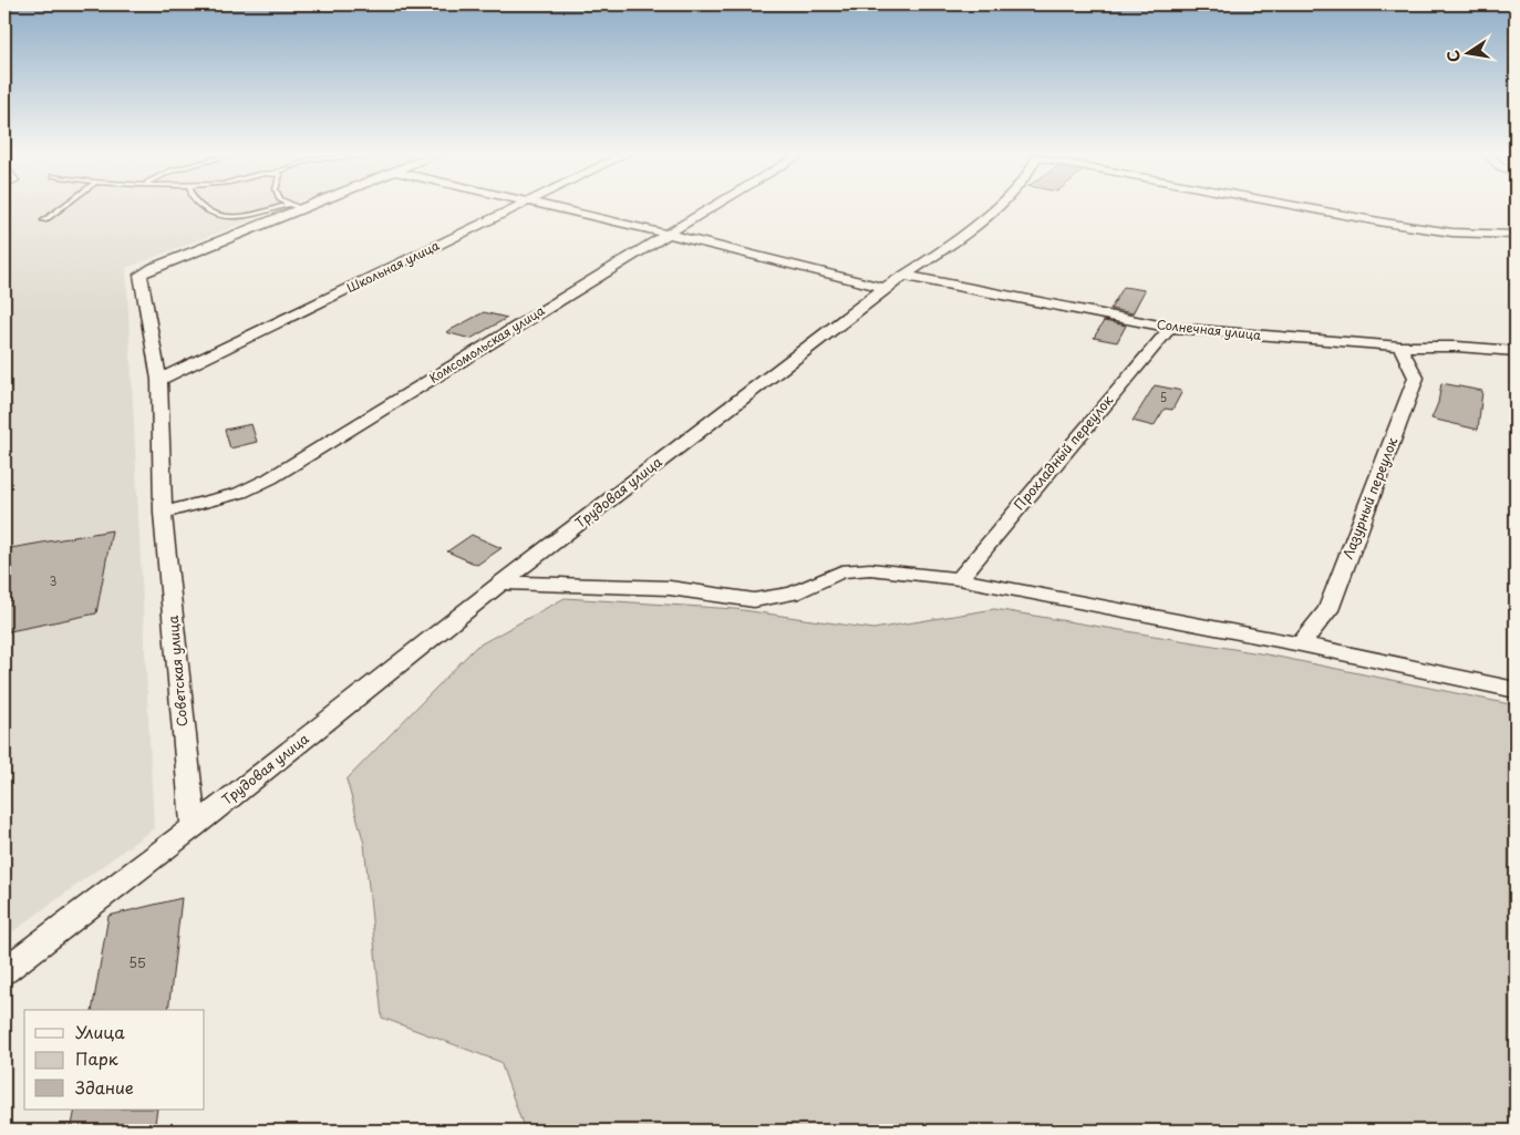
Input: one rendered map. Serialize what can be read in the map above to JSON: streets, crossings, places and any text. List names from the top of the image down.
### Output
{
  "streets": {
    "street": [
      "Школьная улица",
      "Солнечная улица",
      "Комсомольская улица",
      "Прохладный переулок",
      "Трудовая улица",
      "Лазурный переулок",
      "Советская улица"
    ]
  },
  "crossings": [
    ["Школьная улица", "Советская улица"],
    ["Солнечная улица", "Прохладный переулок"],
    ["Солнечная улица", "Трудовая улица"],
    ["Солнечная улица", "Лазурный переулок"],
    ["Комсомольская улица", "Советская улица"],
    ["Трудовая улица", "Советская улица"]
  ],
  "house_numbers": ["5", "3", "55"],
  "legend": ["Улица", "Парк", "Здание"],
  "north": "left"
}
